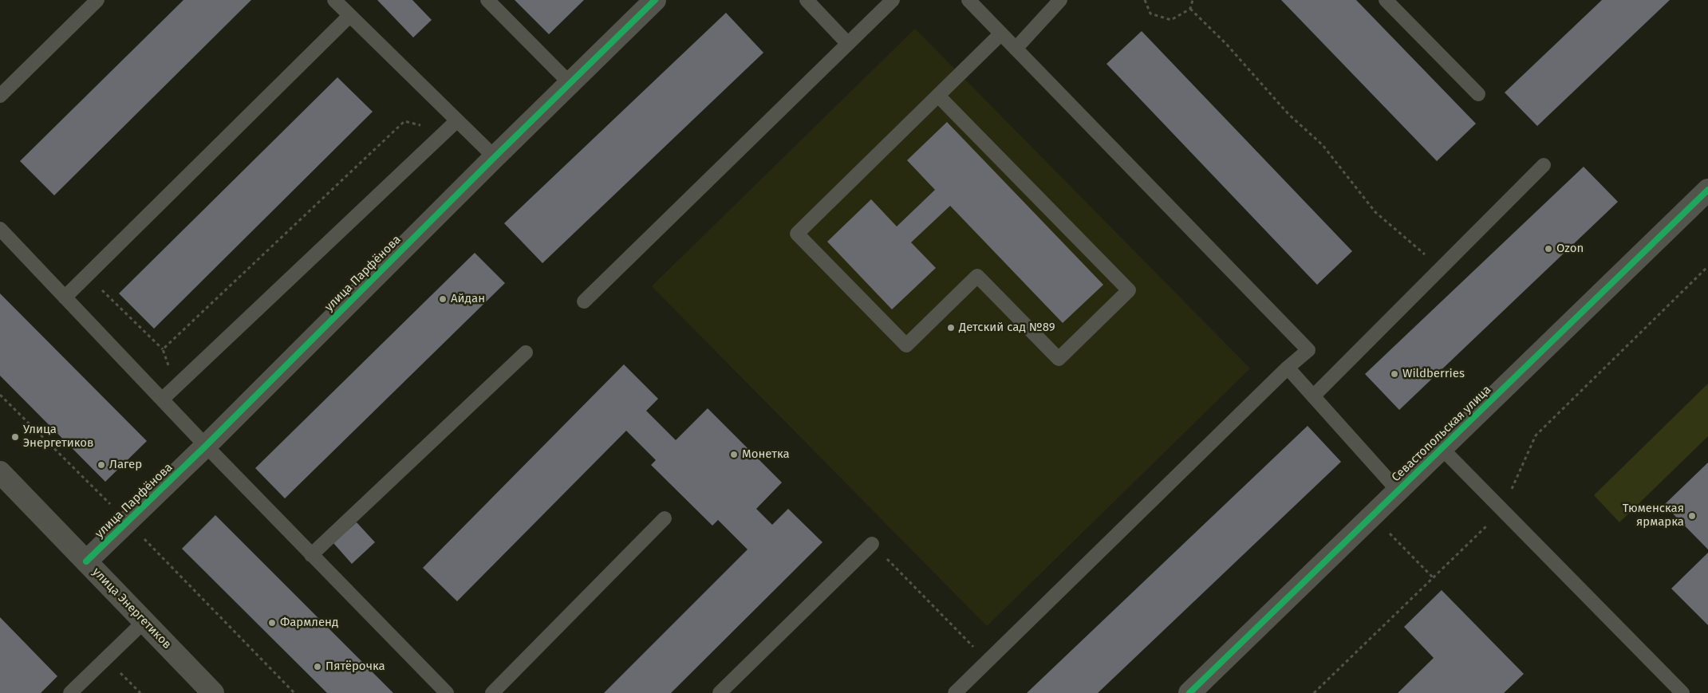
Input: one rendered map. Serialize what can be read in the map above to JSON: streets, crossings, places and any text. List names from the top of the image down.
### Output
{
  "streets": {
    "street": ["улица Парфёнова", "Севастопольская улица", "улица Энергетиков"]
  },
  "crossings": [
    ["улица Парфёнова", "улица Энергетиков"]
  ],
  "places": [
    "Ozon",
    "Айдан",
    "Детский сад №89",
    "Wildberries",
    "Улица Энергетиков",
    "Монетка",
    "Лагер",
    "Тюменская ярмарка",
    "Фармленд",
    "Пятёрочка"
  ]
}
